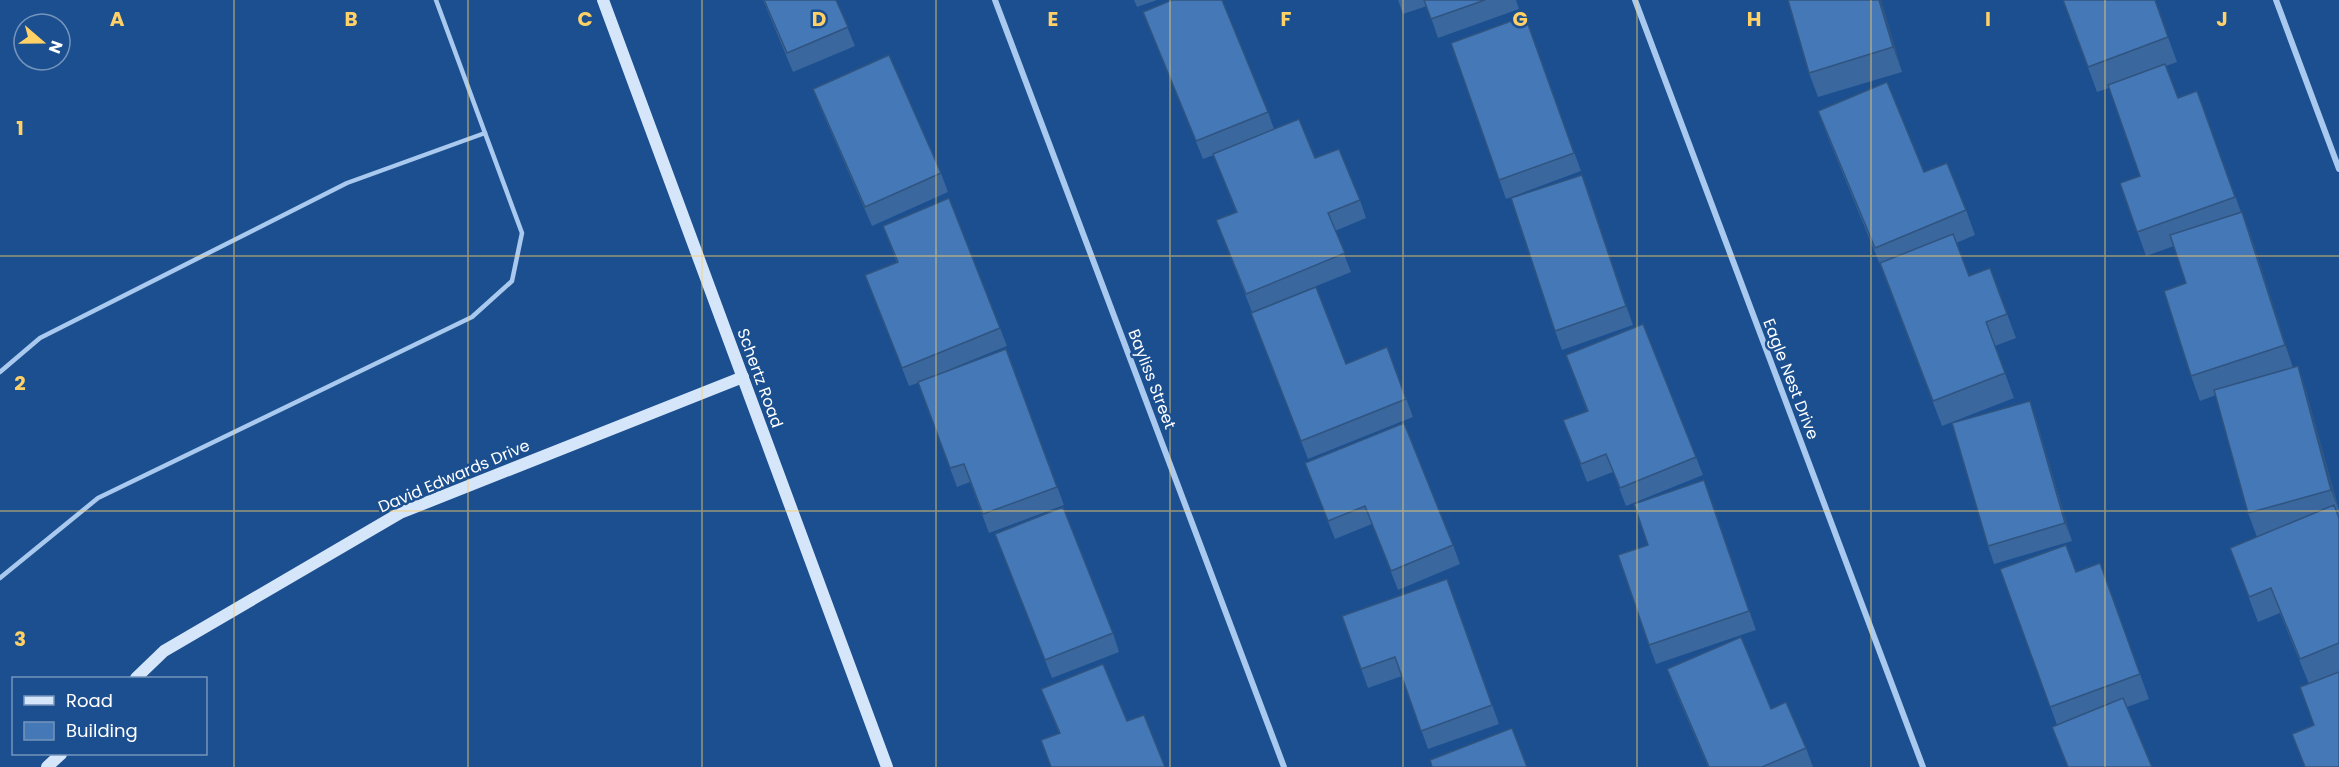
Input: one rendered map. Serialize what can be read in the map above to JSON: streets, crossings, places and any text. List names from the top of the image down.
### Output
{
  "streets": {
    "street": [
      "Schertz Road",
      "Bayliss Street",
      "Eagle Nest Drive",
      "David Edwards Drive"
    ]
  },
  "crossings": [
    ["Schertz Road", "David Edwards Drive"]
  ],
  "legend": ["Road", "Building"],
  "north": "right",
  "grid": {
    "columns": [
      "A",
      "B",
      "C",
      "D",
      "E",
      "F",
      "G",
      "H",
      "I",
      "J"
    ],
    "rows": ["1", "2", "3"]
  }
}
